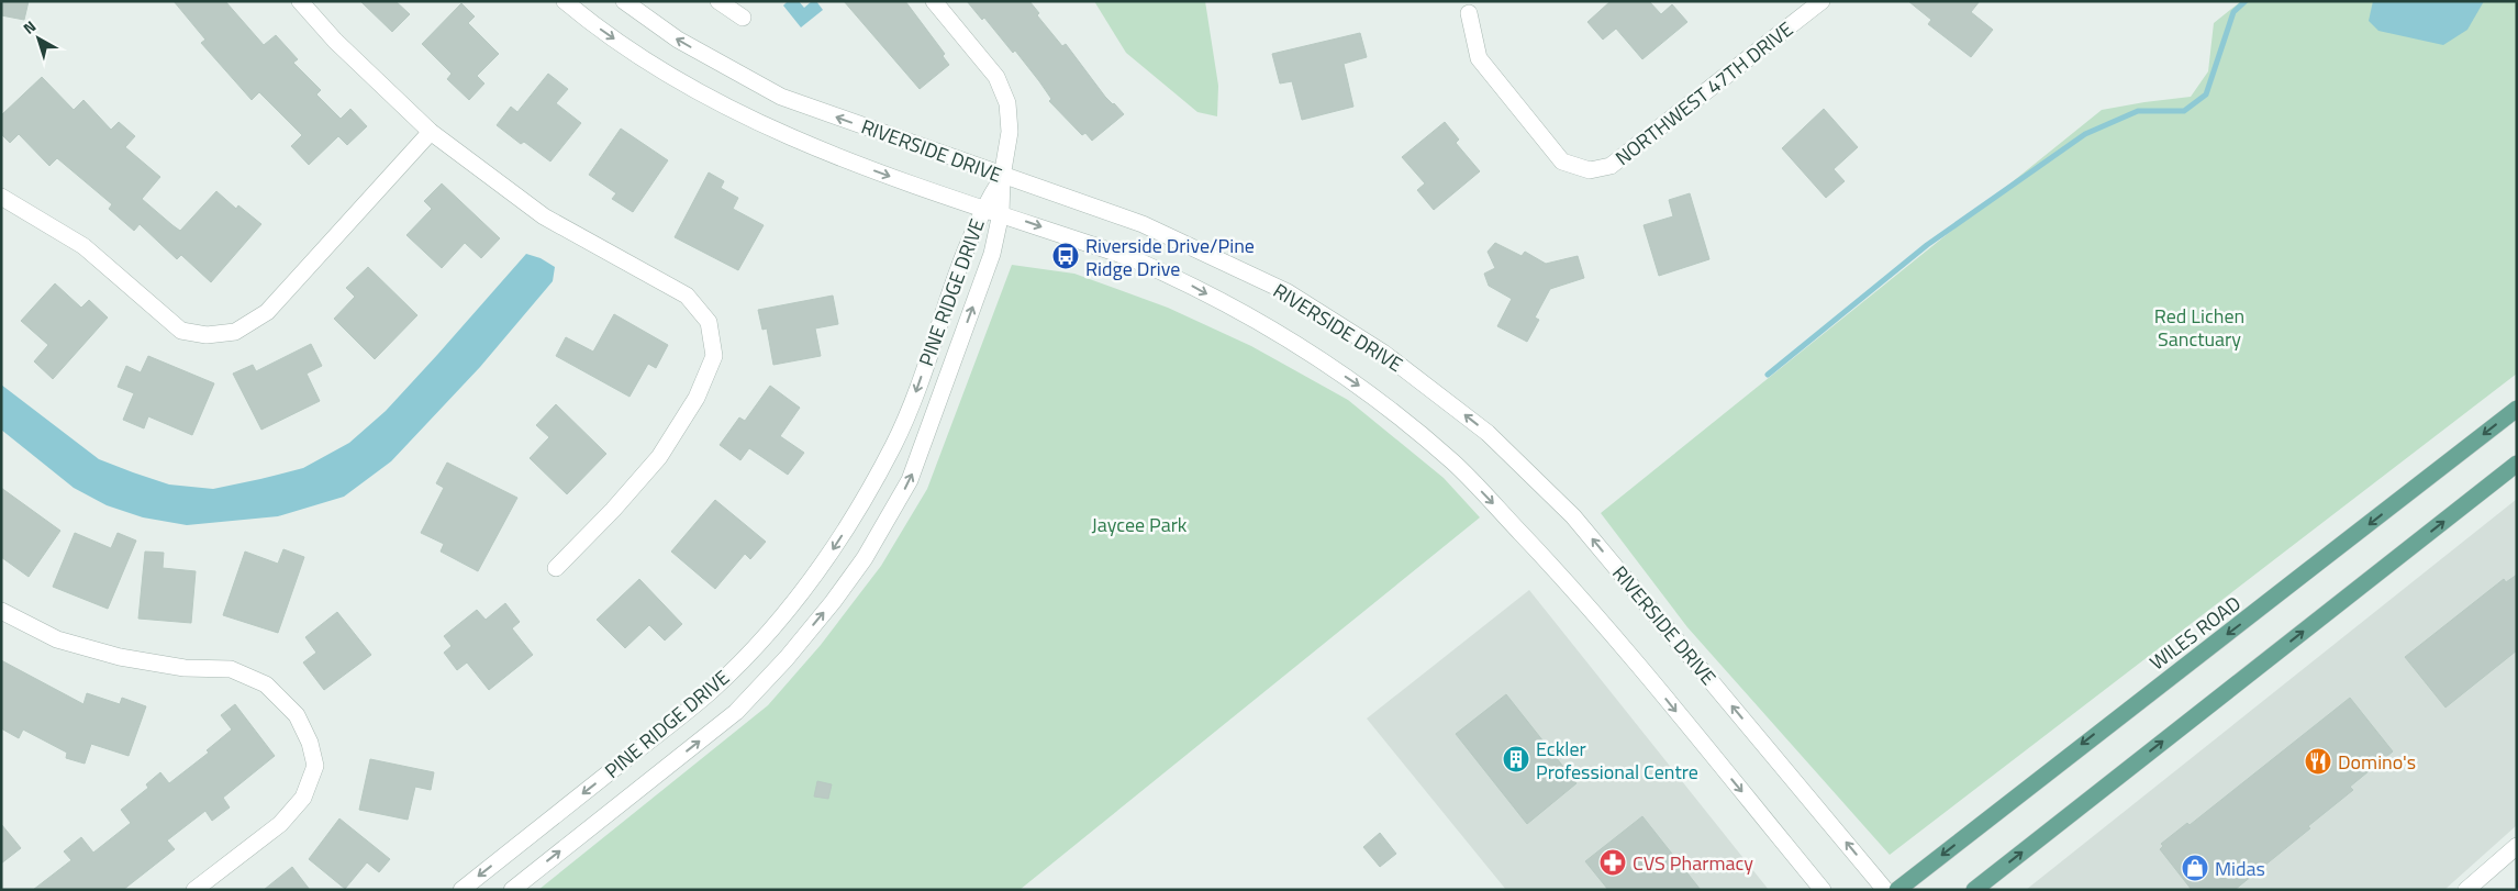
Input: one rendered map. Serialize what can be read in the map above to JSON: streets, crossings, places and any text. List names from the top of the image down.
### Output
{
  "streets": {
    "main road": ["WILES ROAD"],
    "street": ["NORTHWEST 47TH DRIVE", "RIVERSIDE DRIVE", "PINE RIDGE DRIVE"]
  },
  "crossings": [
    ["RIVERSIDE DRIVE", "PINE RIDGE DRIVE"]
  ],
  "parks": ["Red Lichen Sanctuary", "Jaycee Park"],
  "places": {
    "bus stop": ["Riverside Drive/Pine Ridge Drive"],
    "building": ["Eckler Professional Centre"],
    "restaurant": ["Domino's"],
    "pharmacy": ["CVS Pharmacy"],
    "shop": ["Midas"]
  },
  "north": "top left"
}
